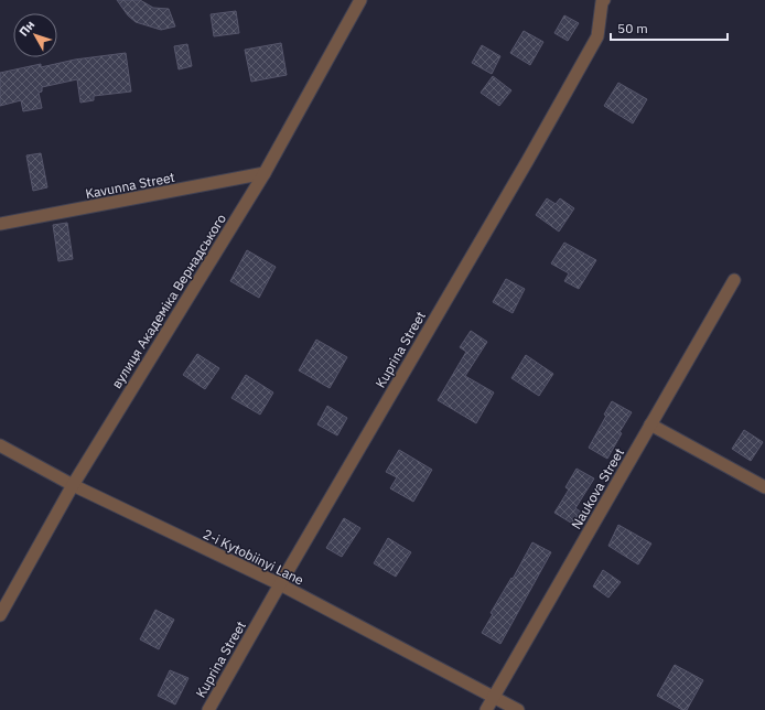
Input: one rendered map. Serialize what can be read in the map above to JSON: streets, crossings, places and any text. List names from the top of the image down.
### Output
{
  "streets": {
    "street": [
      "Kavunna Street",
      "вулиця Академіка Вернадського",
      "Kuprina Street",
      "Naukova Street",
      "2-i Kytobiinyi Lane"
    ]
  },
  "crossings": [
    ["Kavunna Street", "вулиця Академіка Вернадського"],
    ["вулиця Академіка Вернадського", "2-i Kytobiinyi Lane"],
    ["Kuprina Street", "2-i Kytobiinyi Lane"],
    ["Naukova Street", "2-i Kytobiinyi Lane"]
  ],
  "scale_bar": "50 m",
  "north": "top left"
}
